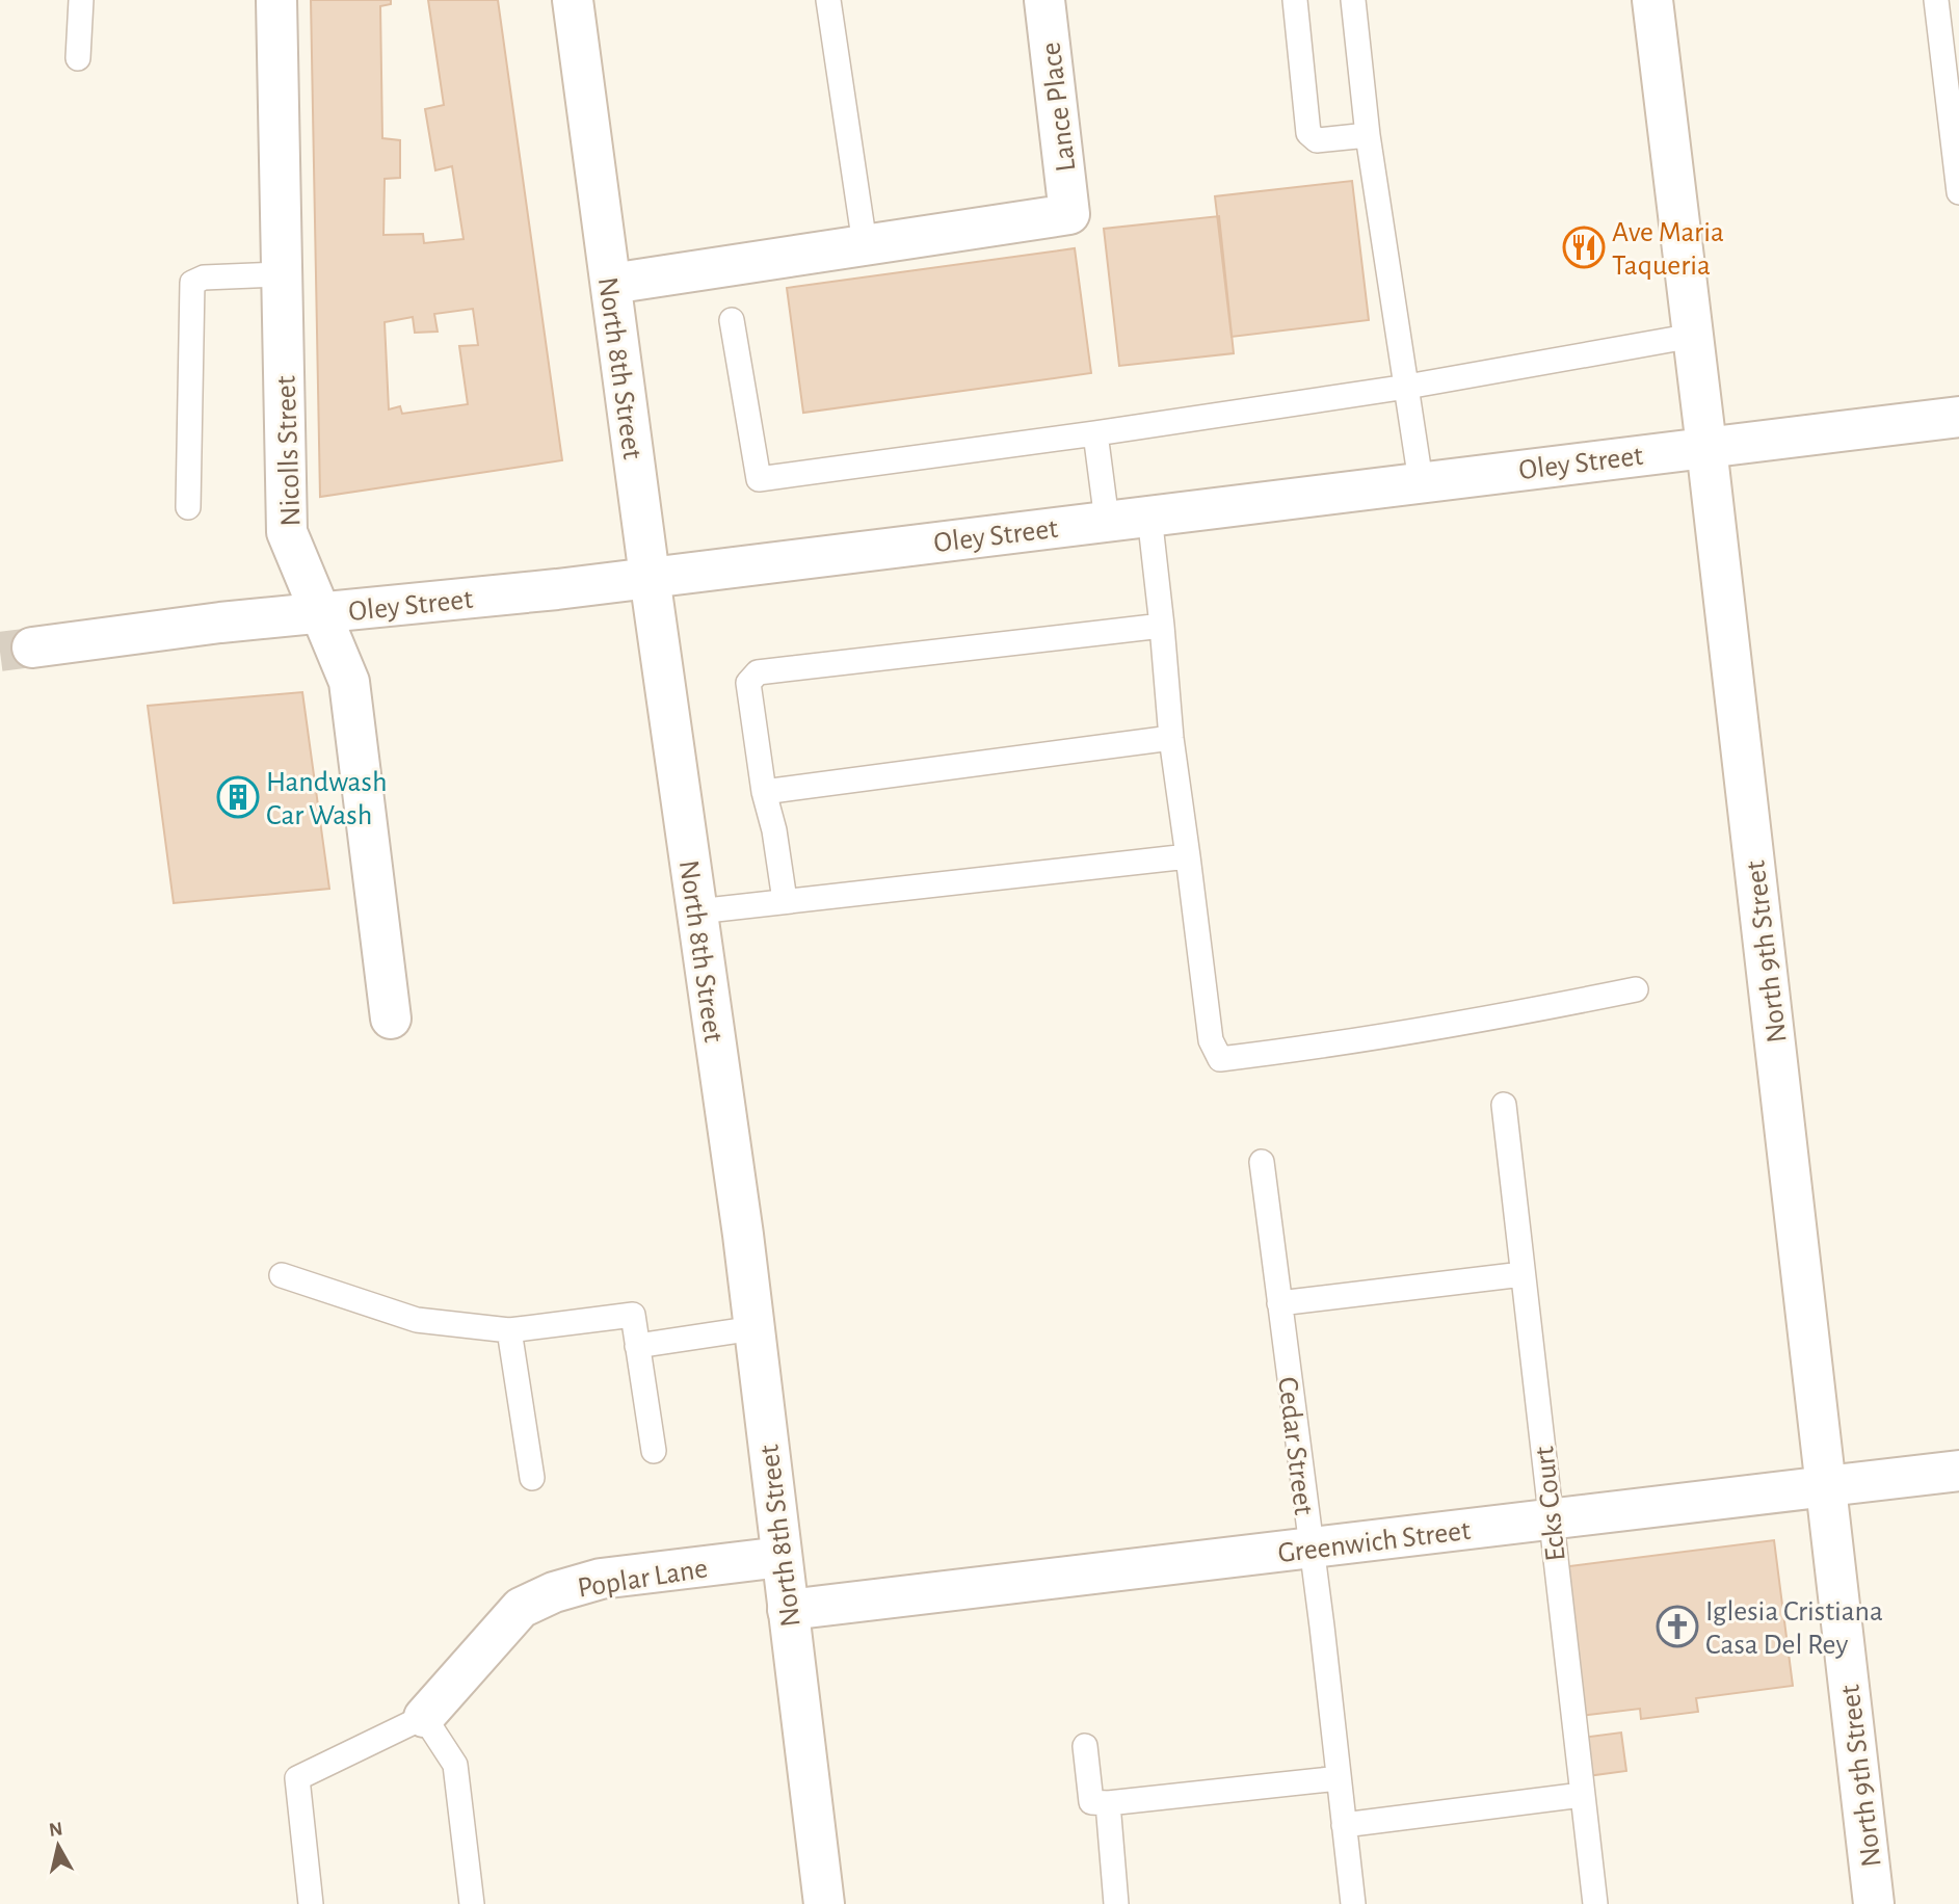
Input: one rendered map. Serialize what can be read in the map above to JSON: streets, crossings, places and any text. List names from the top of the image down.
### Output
{
  "streets": {
    "street": [
      "Lance Place",
      "North 8th Street",
      "Nicolls Street",
      "Oley Street",
      "North 9th Street",
      "Greenwich Street",
      "Poplar Lane"
    ],
    "lane": ["Cedar Street", "Ecks Court"]
  },
  "crossings": [
    ["North 8th Street", "Oley Street"],
    ["North 8th Street", "Greenwich Street"],
    ["North 8th Street", "Poplar Lane"],
    ["Nicolls Street", "Oley Street"],
    ["Oley Street", "North 9th Street"],
    ["North 9th Street", "Greenwich Street"],
    ["Cedar Street", "Greenwich Street"],
    ["Ecks Court", "Greenwich Street"]
  ],
  "places": {
    "restaurant": ["Ave Maria Taqueria"],
    "building": ["Handwash Car Wash"],
    "church": ["Iglesia Cristiana Casa Del Rey"]
  },
  "north": "top"
}
